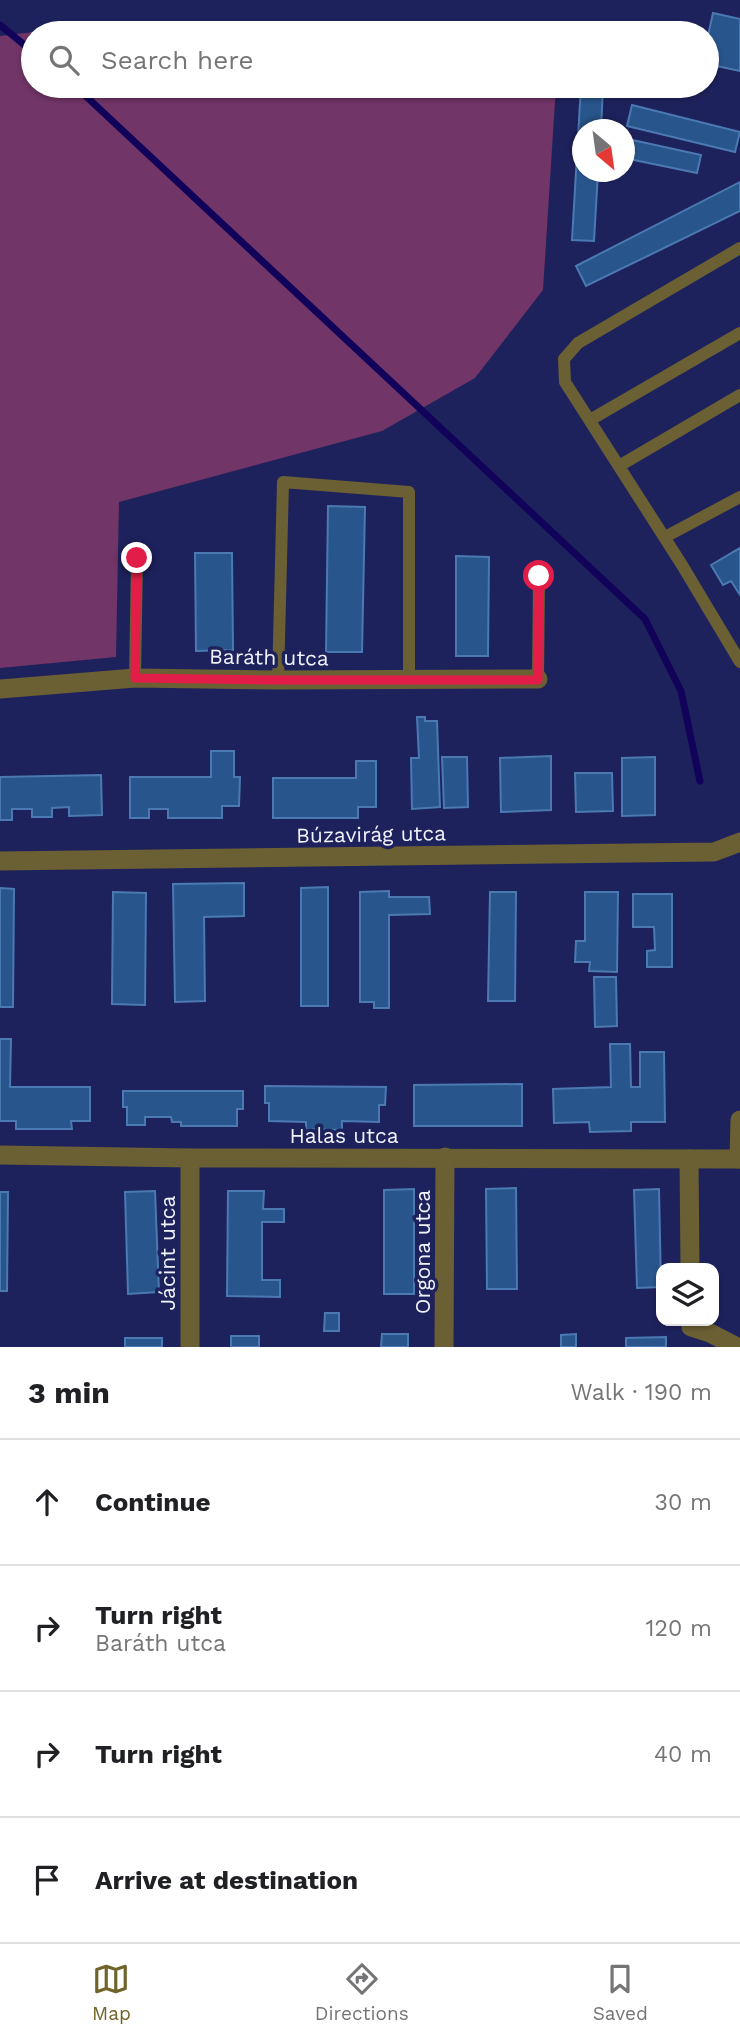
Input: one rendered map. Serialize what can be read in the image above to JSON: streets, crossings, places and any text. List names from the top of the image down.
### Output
{
  "streets": {
    "street": [
      "Baráth utca",
      "Búzavirág utca",
      "Halas utca",
      "Orgona utca",
      "Jácint utca"
    ]
  },
  "crossings": [
    ["Halas utca", "Orgona utca"],
    ["Halas utca", "Jácint utca"]
  ],
  "north": "bottom right",
  "page": {
    "search": "Search here",
    "heading": ["3 min", "Walk · 190 m"],
    "list": [
      ["Continue", "30 m"],
      ["Turn right", "Baráth utca", "120 m"],
      ["Turn right", "40 m"],
      "Arrive at destination"
    ],
    "nav": ["Map", "Directions", "Saved"]
  }
}
